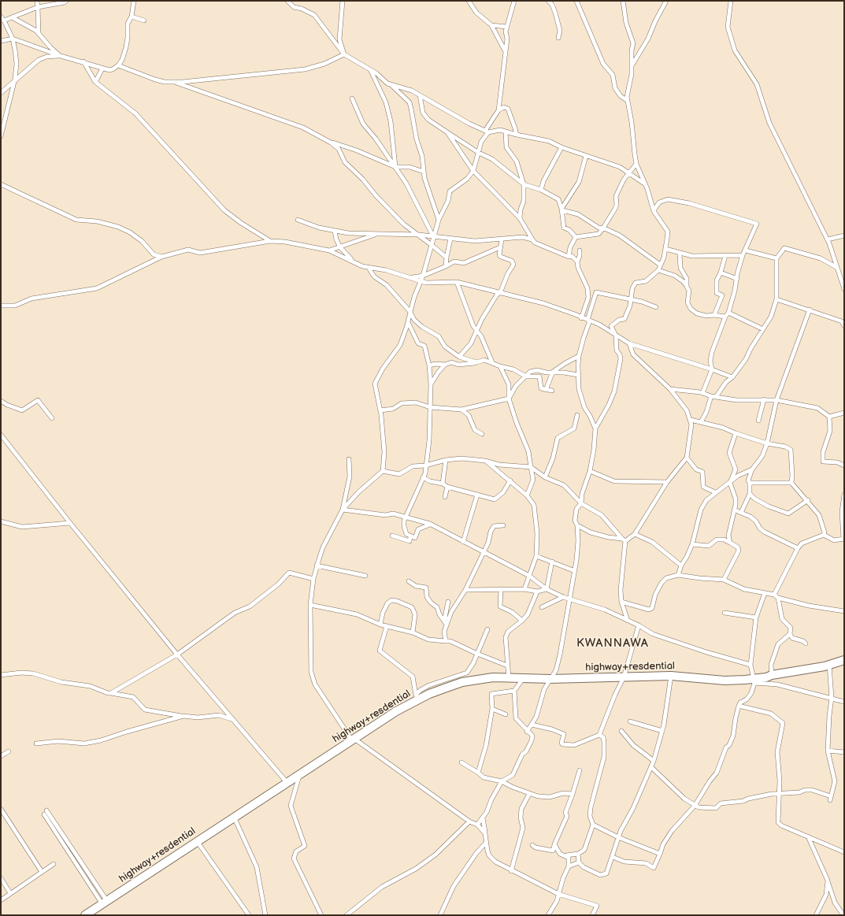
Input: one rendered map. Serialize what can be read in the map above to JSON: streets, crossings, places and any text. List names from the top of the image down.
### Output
{
  "streets": {
    "highway": ["highway+resdential"]
  },
  "districts": ["KWANNAWA"]
}
